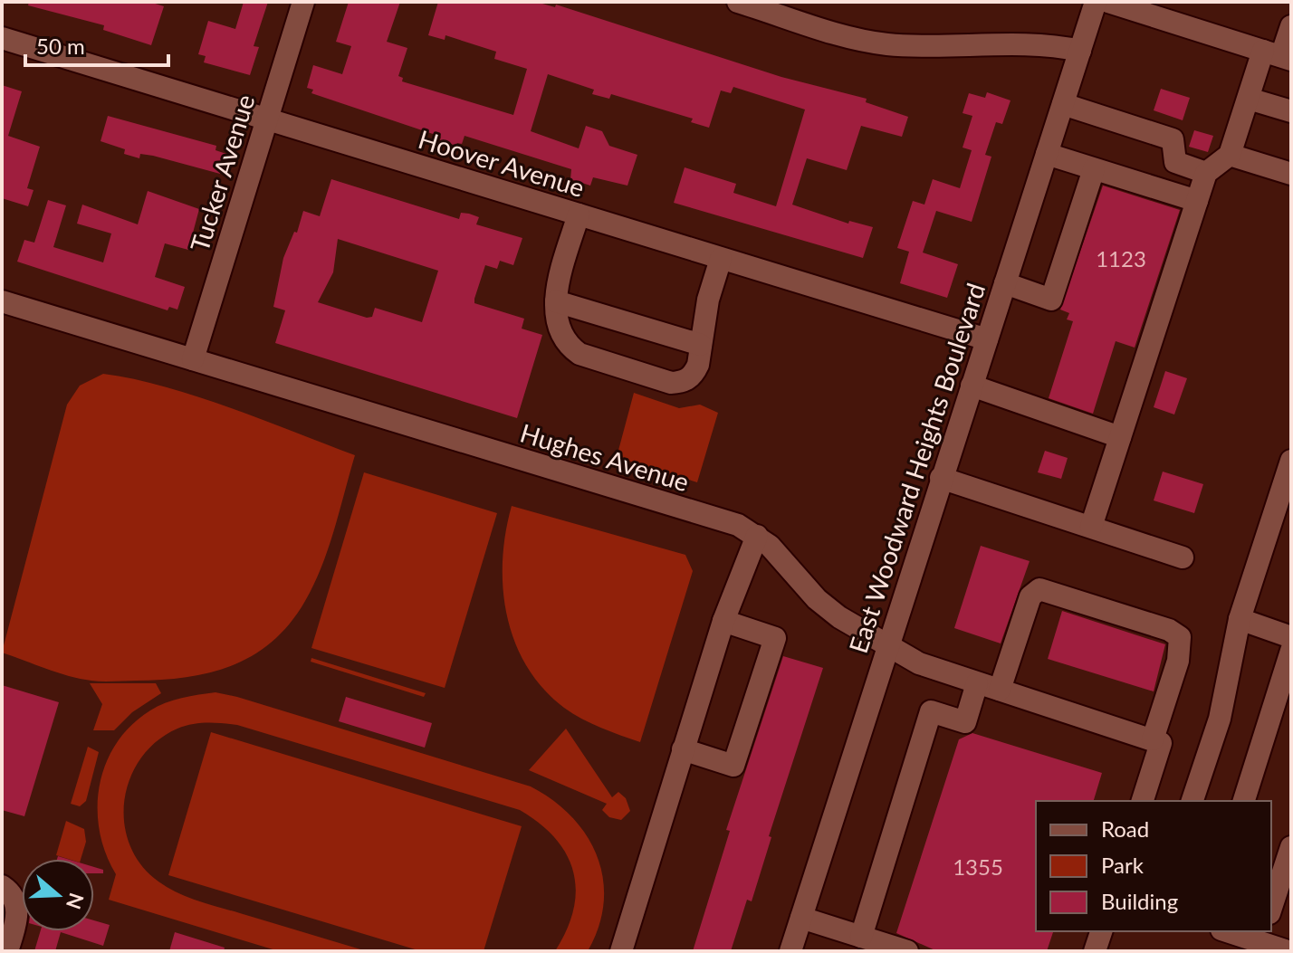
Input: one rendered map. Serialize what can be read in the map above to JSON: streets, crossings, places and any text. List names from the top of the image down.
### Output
{
  "streets": {
    "street": [
      "Hoover Avenue",
      "Tucker Avenue",
      "Hughes Avenue",
      "East Woodward Heights Boulevard"
    ]
  },
  "crossings": [
    ["Hoover Avenue", "Tucker Avenue"],
    ["Hoover Avenue", "East Woodward Heights Boulevard"],
    ["Tucker Avenue", "Hughes Avenue"],
    ["Hughes Avenue", "East Woodward Heights Boulevard"]
  ],
  "house_numbers": ["1123", "1355"],
  "legend": ["Road", "Park", "Building"],
  "scale_bar": "50 m",
  "north": "right"
}
